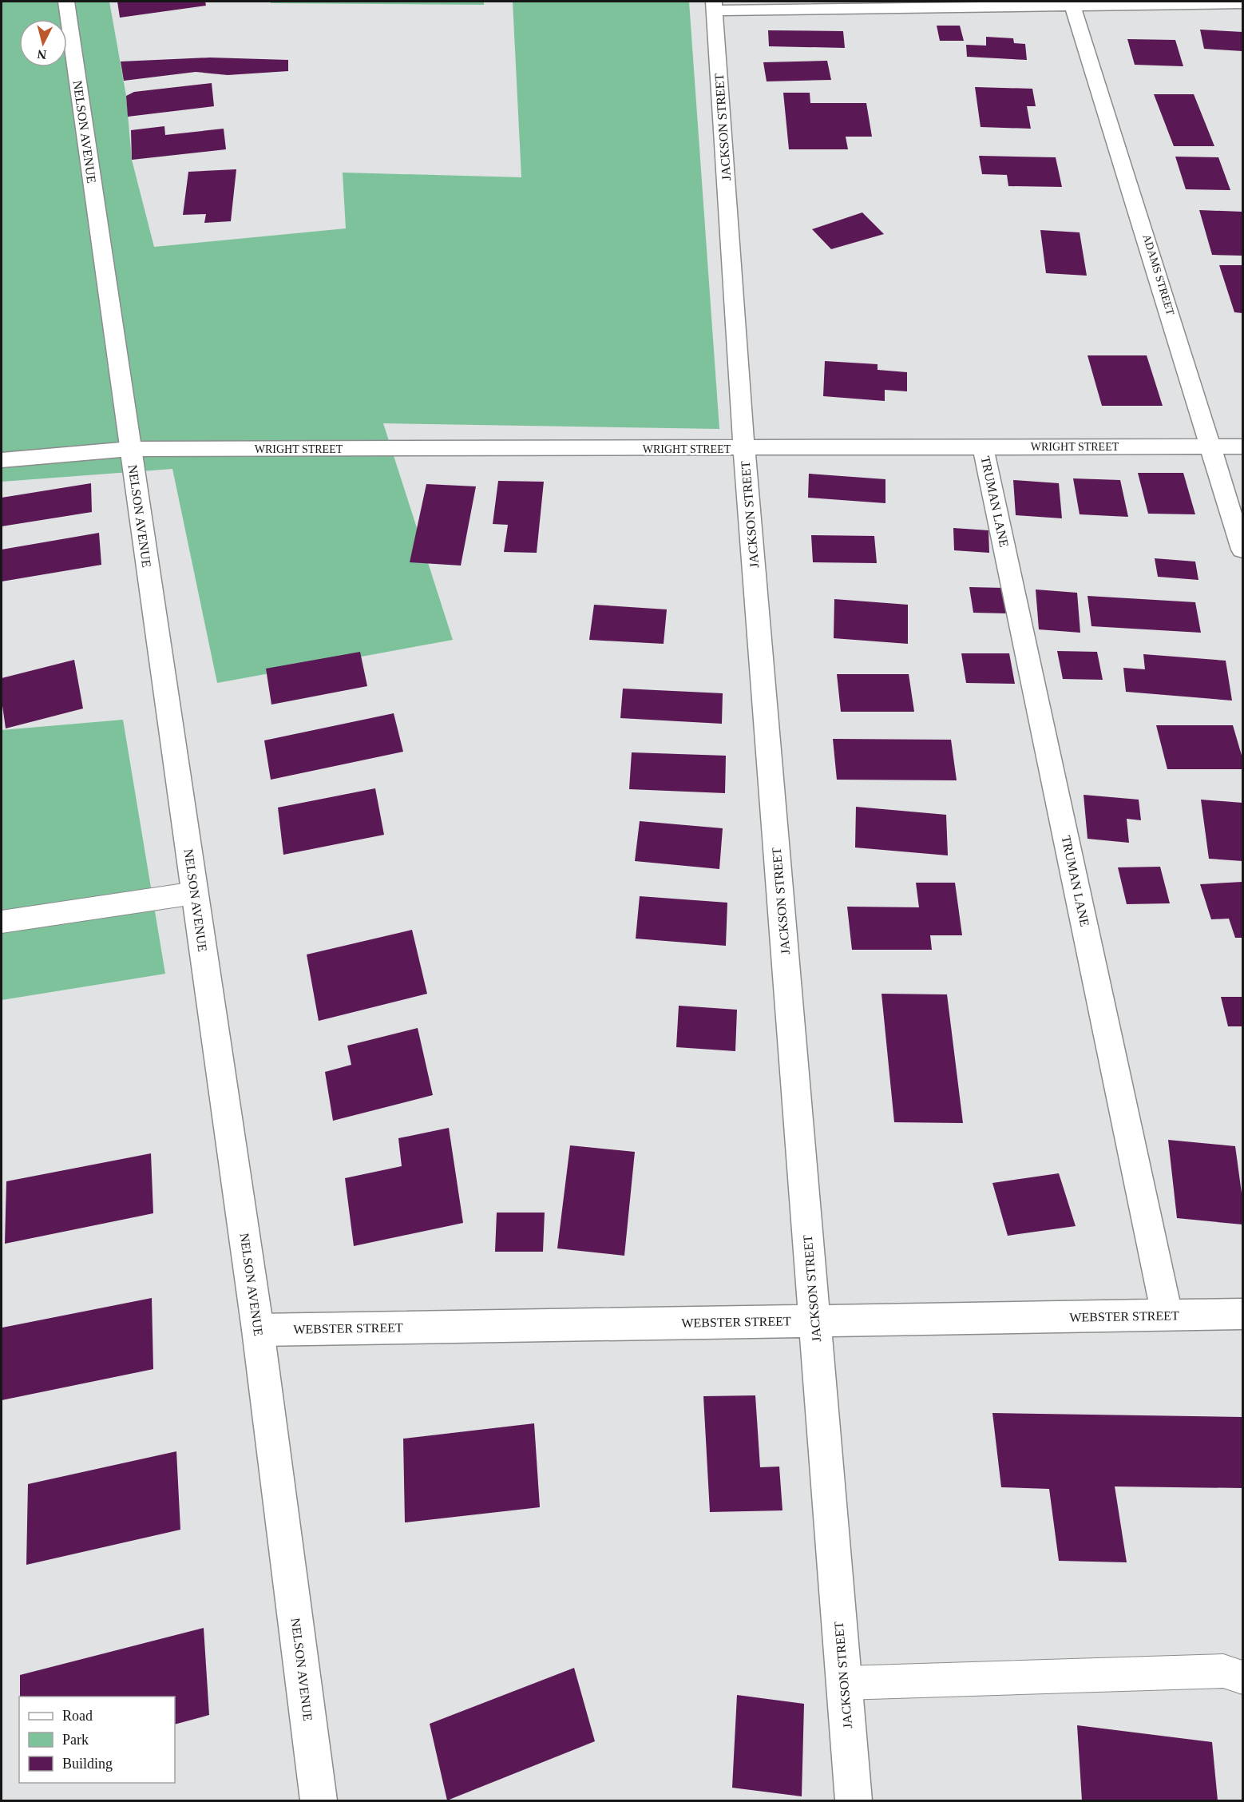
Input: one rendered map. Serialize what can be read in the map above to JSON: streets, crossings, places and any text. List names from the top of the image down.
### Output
{
  "streets": {
    "street": [
      "JACKSON STREET",
      "NELSON AVENUE",
      "ADAMS STREET",
      "WRIGHT STREET",
      "TRUMAN LANE",
      "WEBSTER STREET"
    ]
  },
  "crossings": [
    ["JACKSON STREET", "WRIGHT STREET"],
    ["JACKSON STREET", "WEBSTER STREET"],
    ["NELSON AVENUE", "WRIGHT STREET"],
    ["NELSON AVENUE", "WEBSTER STREET"],
    ["ADAMS STREET", "WRIGHT STREET"],
    ["WRIGHT STREET", "TRUMAN LANE"],
    ["TRUMAN LANE", "WEBSTER STREET"]
  ],
  "legend": ["Road", "Park", "Building"],
  "north": "bottom"
}
